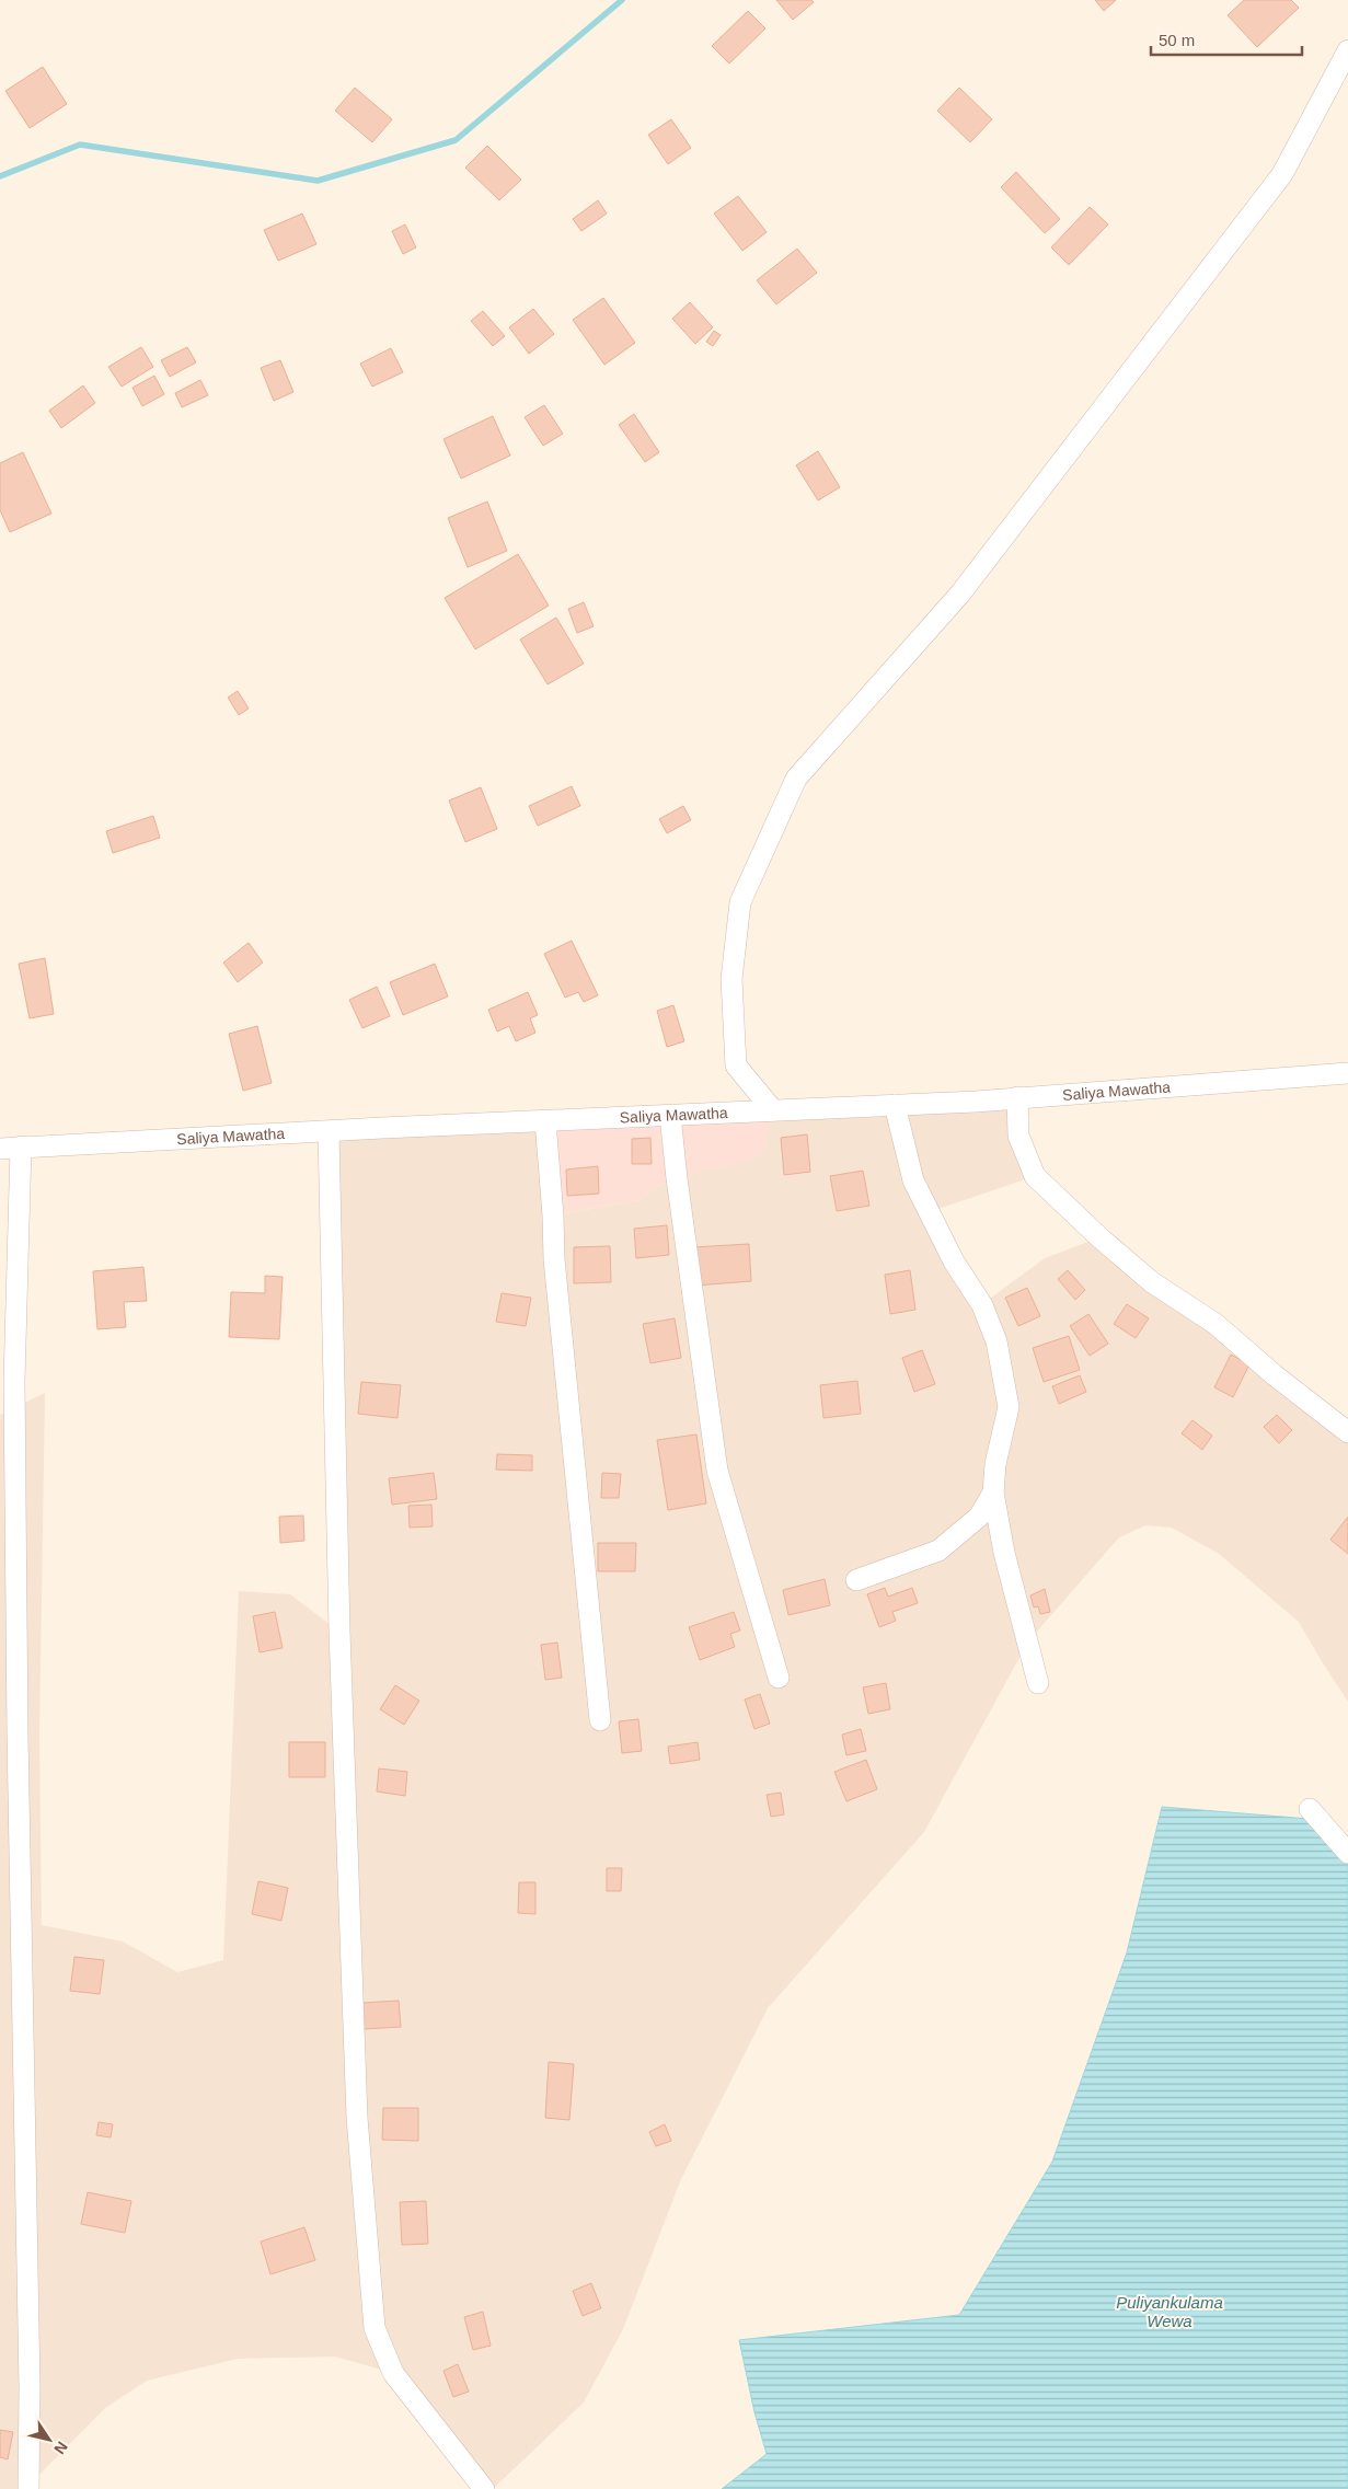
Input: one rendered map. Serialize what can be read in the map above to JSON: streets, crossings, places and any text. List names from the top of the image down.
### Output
{
  "streets": {
    "street": ["Saliya Mawatha"]
  },
  "water": ["Puliyankulama Wewa"],
  "scale_bar": "50 m",
  "north": "bottom right"
}
